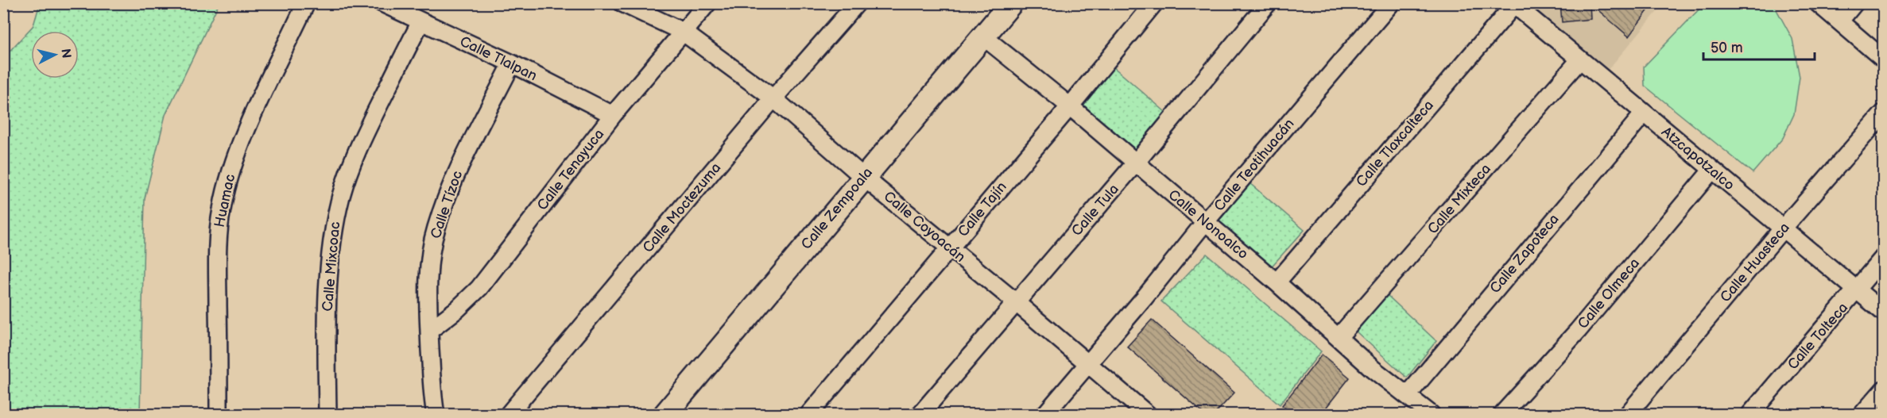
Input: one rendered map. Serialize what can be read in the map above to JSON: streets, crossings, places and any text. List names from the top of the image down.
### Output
{
  "streets": {
    "street": [
      "Calle Tlalpan",
      "Calle Tlaxcalteca",
      "Atzcapotzalco",
      "Calle Teotihuacán",
      "Calle Tenayuca",
      "Calle Mixteca",
      "Huamac",
      "Calle Tízoc",
      "Calle Moctezuma",
      "Calle Zempoala",
      "Calle Tajín",
      "Calle Tula",
      "Calle Nonoalco",
      "Calle Coyoacán",
      "Calle Zapoteca",
      "Calle Huasteca",
      "Calle Mixcoac",
      "Calle Olmeca",
      "Calle Tolteca"
    ]
  },
  "crossings": [
    ["Calle Tlalpan", "Calle Tenayuca"],
    ["Calle Tlalpan", "Calle Tízoc"],
    ["Calle Tlalpan", "Calle Mixcoac"],
    ["Calle Tlaxcalteca", "Atzcapotzalco"],
    ["Calle Tlaxcalteca", "Calle Nonoalco"],
    ["Atzcapotzalco", "Calle Mixteca"],
    ["Atzcapotzalco", "Calle Zapoteca"],
    ["Atzcapotzalco", "Calle Huasteca"],
    ["Atzcapotzalco", "Calle Olmeca"],
    ["Atzcapotzalco", "Calle Tolteca"],
    ["Calle Teotihuacán", "Calle Nonoalco"],
    ["Calle Teotihuacán", "Calle Coyoacán"],
    ["Calle Tenayuca", "Calle Tízoc"],
    ["Calle Tenayuca", "Calle Coyoacán"],
    ["Calle Mixteca", "Calle Nonoalco"],
    ["Calle Moctezuma", "Calle Coyoacán"],
    ["Calle Zempoala", "Calle Nonoalco"],
    ["Calle Zempoala", "Calle Coyoacán"],
    ["Calle Tajín", "Calle Nonoalco"],
    ["Calle Tajín", "Calle Coyoacán"],
    ["Calle Tula", "Calle Nonoalco"],
    ["Calle Tula", "Calle Coyoacán"],
    ["Calle Nonoalco", "Calle Zapoteca"]
  ],
  "scale_bar": "50 m",
  "north": "right"
}
